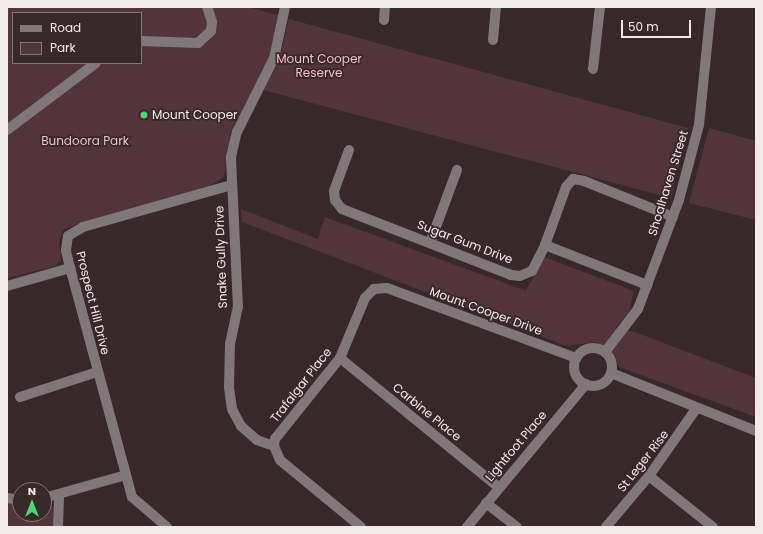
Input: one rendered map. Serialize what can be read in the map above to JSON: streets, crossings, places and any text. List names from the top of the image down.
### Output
{
  "streets": {
    "street": [
      "Shoalhaven Street",
      "Sugar Gum Drive",
      "Snake Gully Drive",
      "Prospect Hill Drive",
      "Mount Cooper Drive",
      "Trafalgar Place",
      "Carbine Place",
      "Lightfoot Place",
      "St Leger Rise"
    ]
  },
  "crossings": [
    ["Shoalhaven Street", "Sugar Gum Drive"],
    ["Shoalhaven Street", "Mount Cooper Drive"],
    ["Shoalhaven Street", "Lightfoot Place"],
    ["Snake Gully Drive", "Prospect Hill Drive"],
    ["Snake Gully Drive", "Trafalgar Place"],
    ["Mount Cooper Drive", "Trafalgar Place"],
    ["Mount Cooper Drive", "Lightfoot Place"],
    ["Trafalgar Place", "Carbine Place"],
    ["Carbine Place", "Lightfoot Place"]
  ],
  "parks": ["Mount Cooper Reserve", "Bundoora Park"],
  "places": ["Mount Cooper"],
  "legend": ["Road", "Park"],
  "scale_bar": "50 m",
  "north": "top"
}
